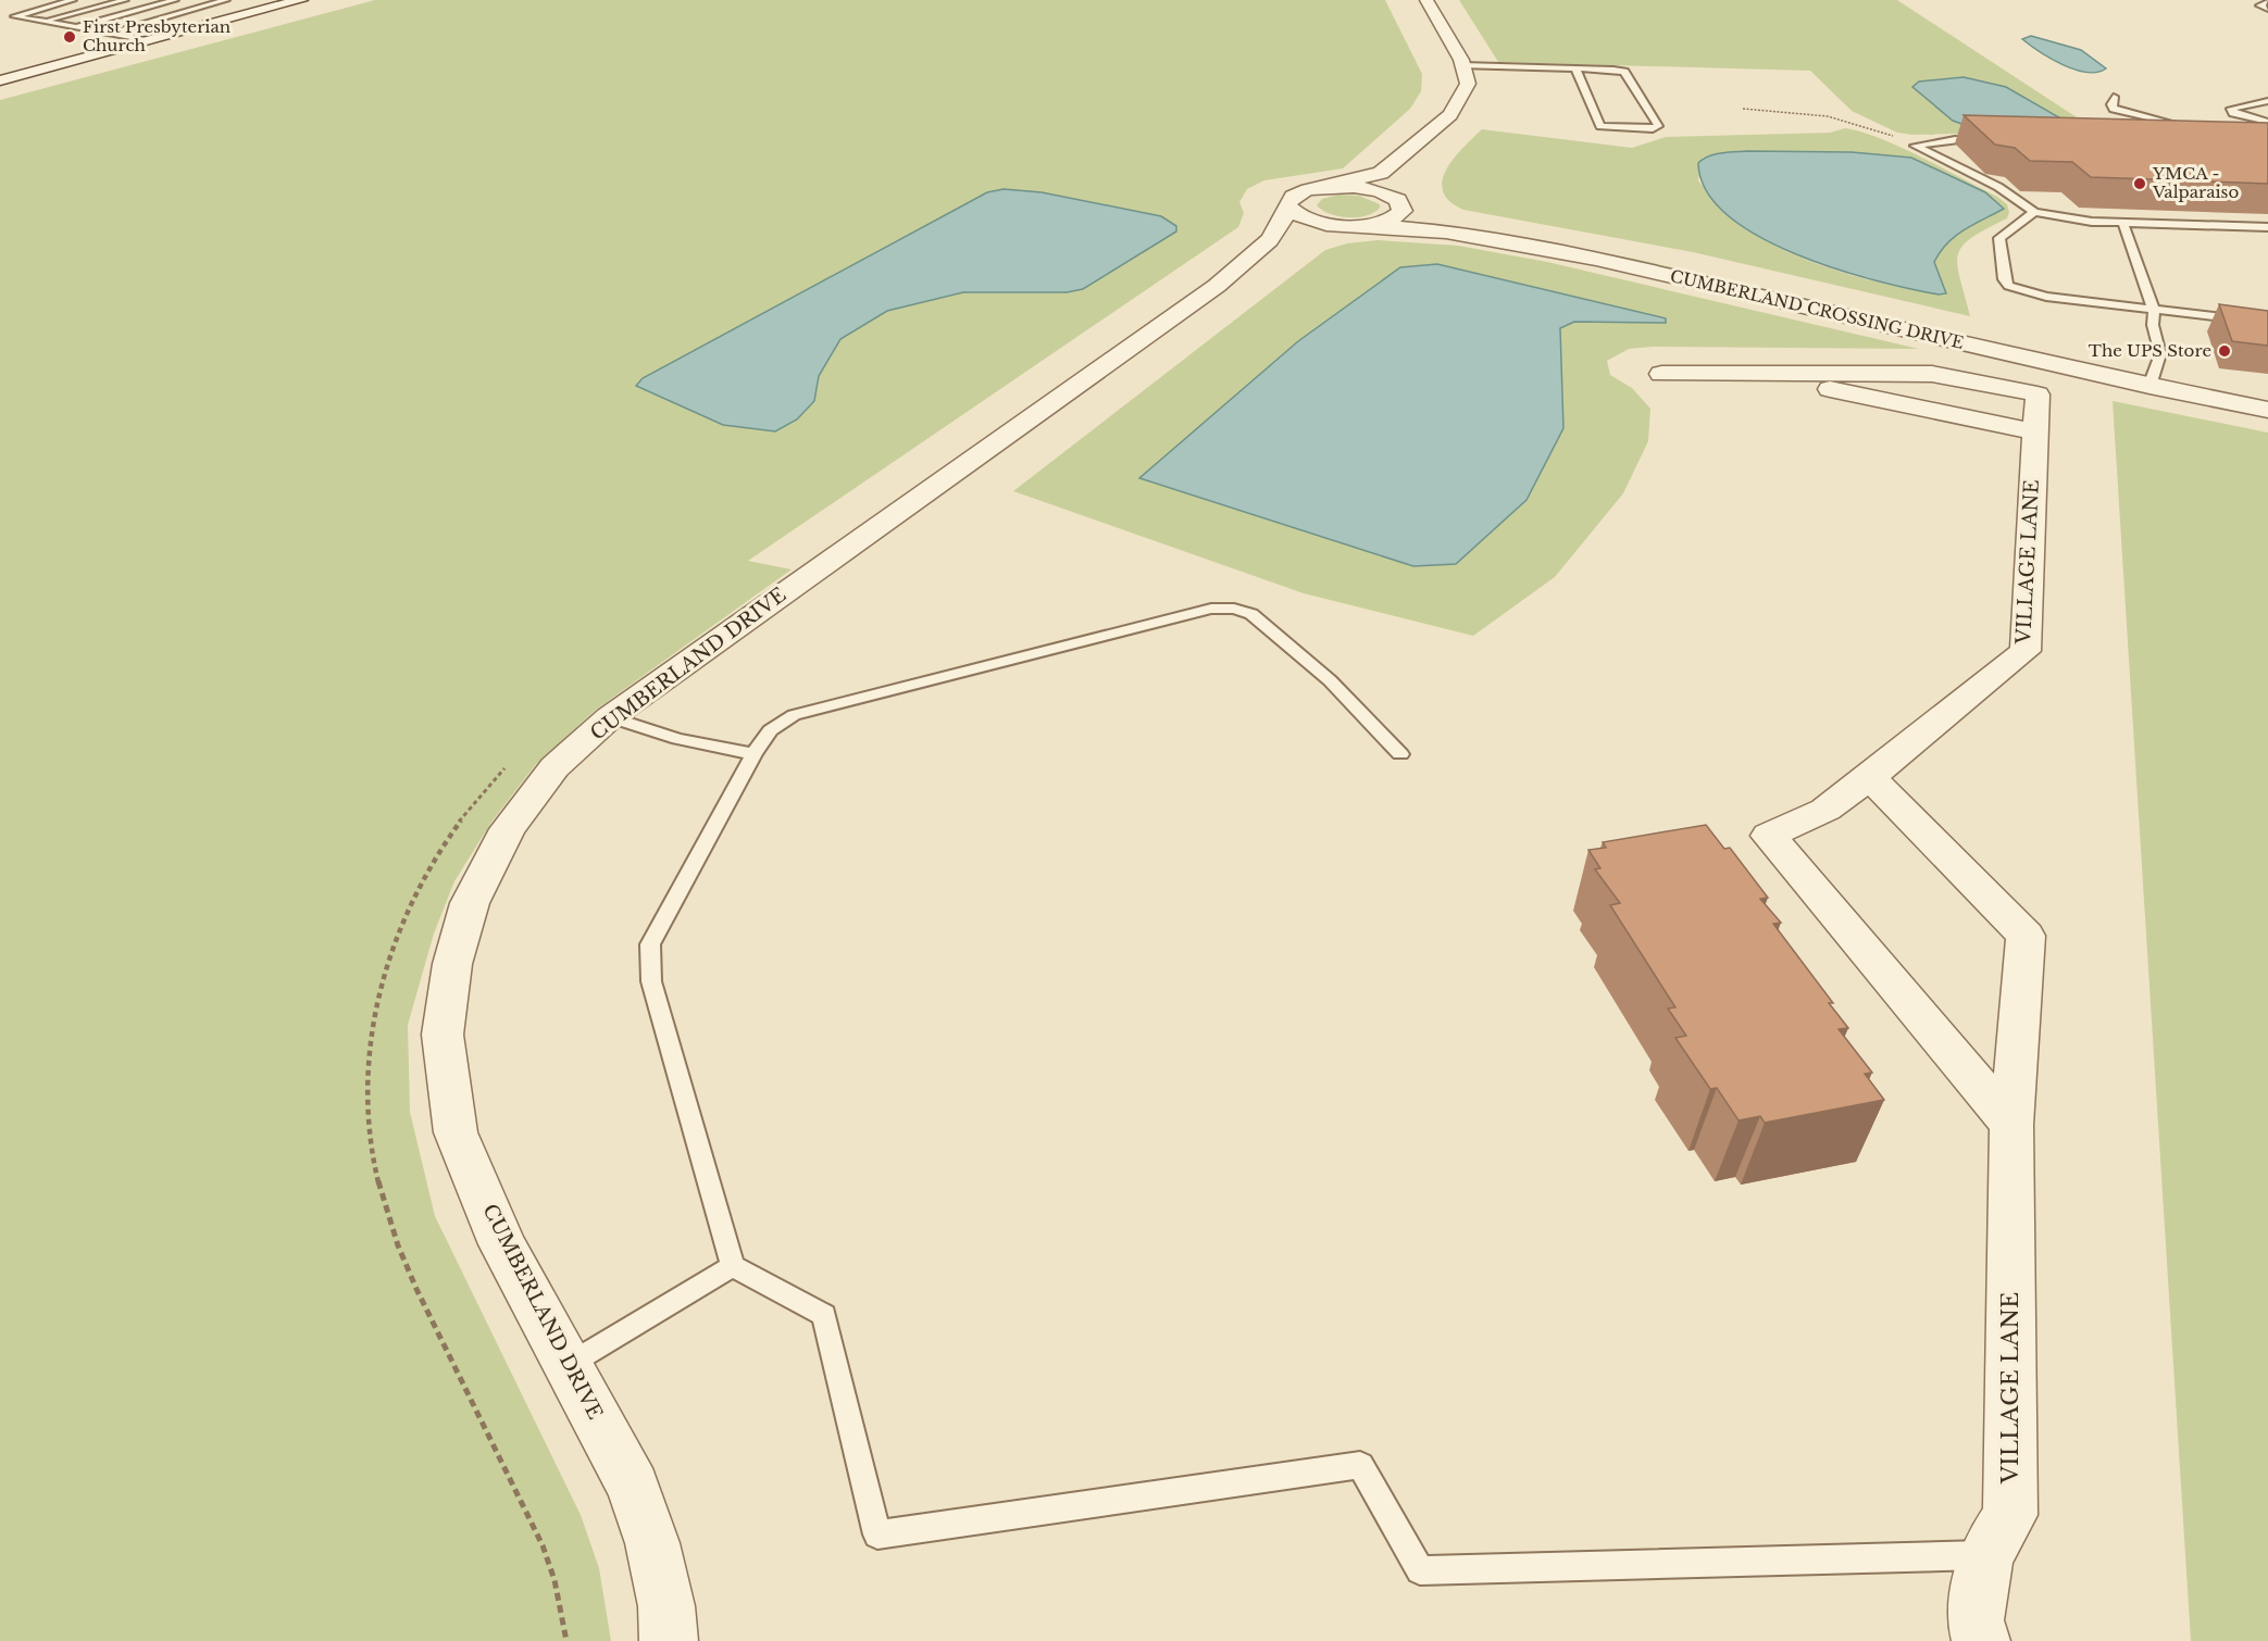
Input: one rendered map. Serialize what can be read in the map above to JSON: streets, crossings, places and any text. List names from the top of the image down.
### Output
{
  "streets": {
    "street": ["CUMBERLAND CROSSING DRIVE", "VILLAGE LANE", "CUMBERLAND DRIVE"]
  },
  "crossings": [
    ["CUMBERLAND CROSSING DRIVE", "CUMBERLAND DRIVE"]
  ],
  "places": ["First Presbyterian Church", "YMCA - Valparaiso", "The UPS Store"]
}
